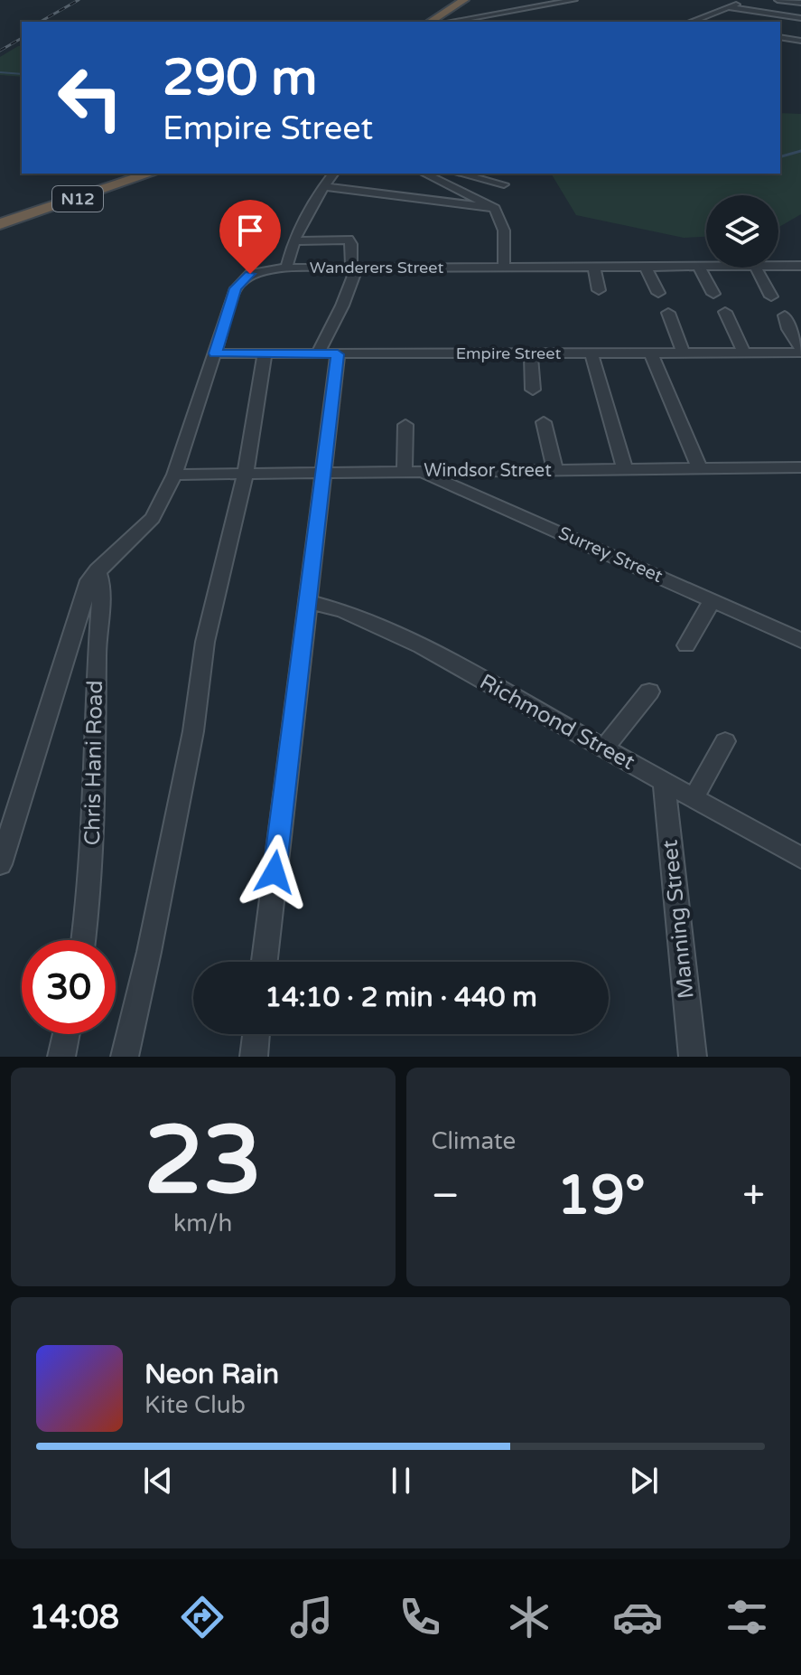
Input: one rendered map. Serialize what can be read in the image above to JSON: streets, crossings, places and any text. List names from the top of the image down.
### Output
{
  "streets": {
    "highway": ["N12"],
    "street": [
      "Wanderers Street",
      "Empire Street",
      "Windsor Street",
      "Surrey Street",
      "Richmond Street",
      "Chris Hani Road",
      "Manning Street"
    ]
  },
  "crossings": [
    ["Wanderers Street", "Empire Street"],
    ["Wanderers Street", "Windsor Street"],
    ["Wanderers Street", "Chris Hani Road"],
    ["Windsor Street", "Surrey Street"],
    ["Richmond Street", "Manning Street"]
  ],
  "page": {
    "turn": ["290 m", "Empire Street"],
    "limit": "30",
    "trip": "14:10 · 2 min · 440 m",
    "tile": [
      ["23", "km/h"],
      "Climate"
    ],
    "heat": ["−", "19°", "+"],
    "song": ["Neon Rain", "Kite Club"],
    "tabs": "14:08"
  }
}
